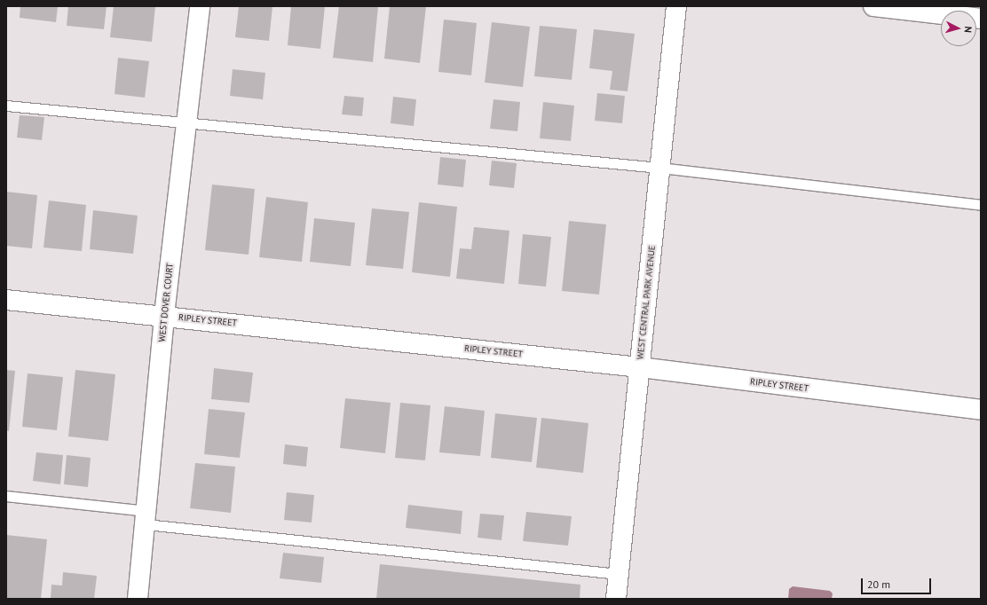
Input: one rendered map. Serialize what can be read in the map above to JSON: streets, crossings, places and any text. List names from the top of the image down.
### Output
{
  "streets": {
    "street": ["WEST DOVER COURT", "WEST CENTRAL PARK AVENUE", "RIPLEY STREET"]
  },
  "crossings": [
    ["WEST DOVER COURT", "RIPLEY STREET"],
    ["WEST CENTRAL PARK AVENUE", "RIPLEY STREET"]
  ],
  "scale_bar": "20 m",
  "north": "right"
}
